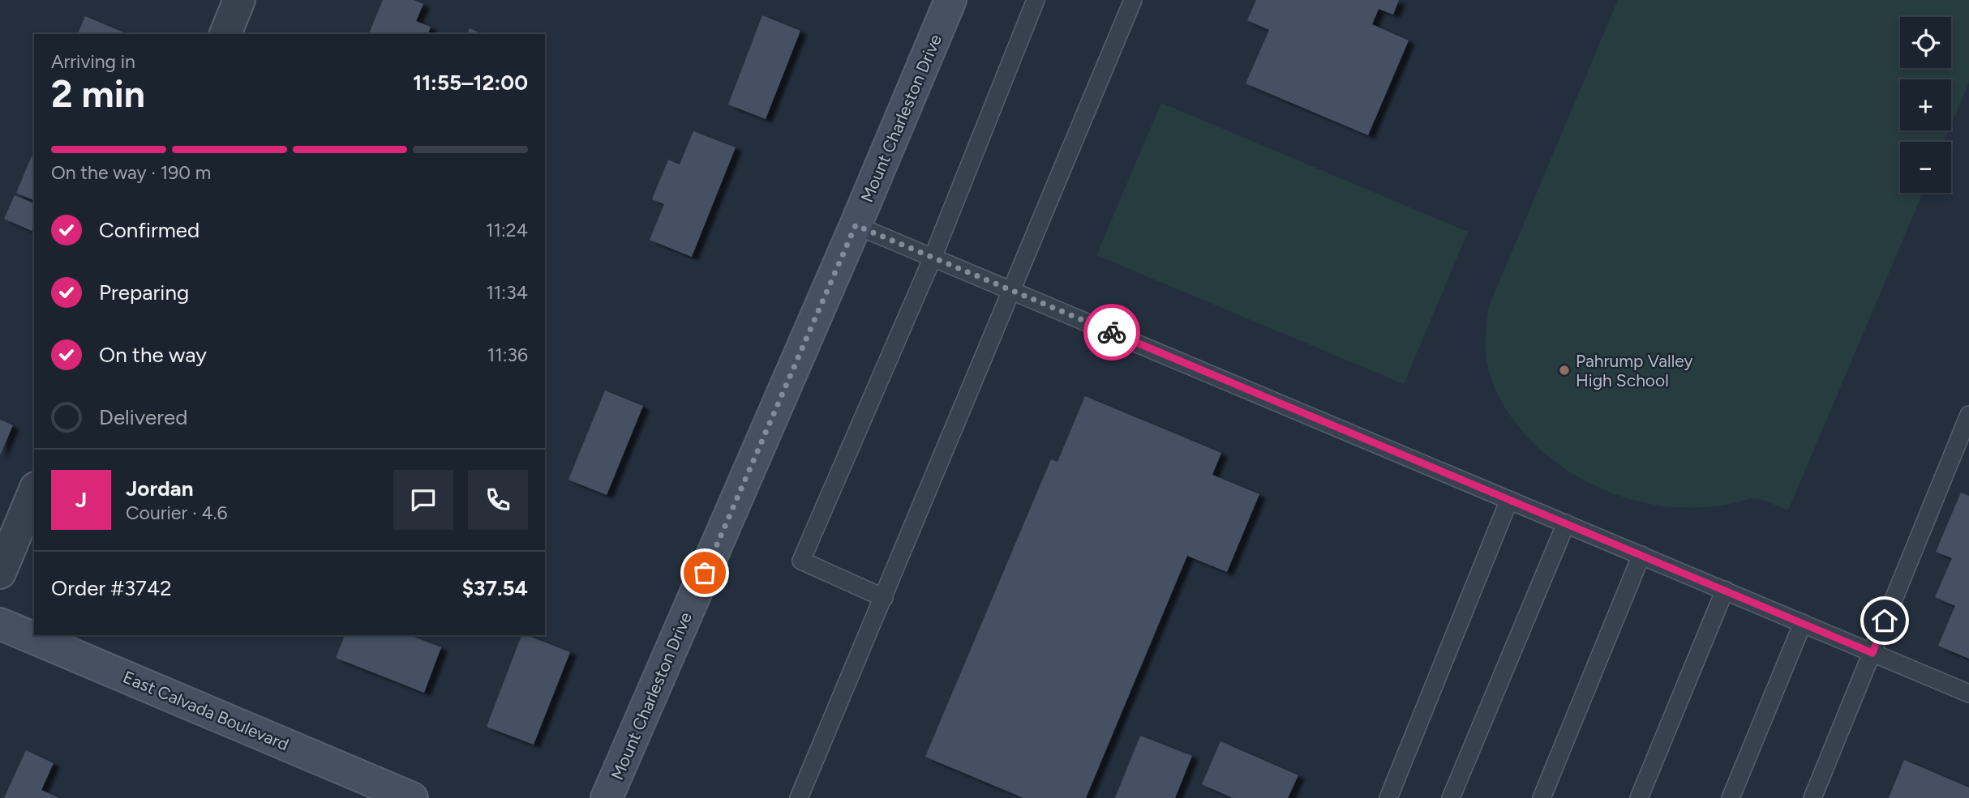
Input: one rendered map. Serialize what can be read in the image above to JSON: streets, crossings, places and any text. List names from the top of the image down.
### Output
{
  "streets": {
    "street": ["Mount Charleston Drive", "East Calvada Boulevard"]
  },
  "places": ["Pahrump Valley High School"],
  "page": {
    "map_buttons": ["+", "−"],
    "heading": ["2 min", "Arriving in", "11:55–12:00"],
    "panel": [
      "Jordan",
      "Courier · 4.6",
      "Order #3742",
      "$37.54"
    ],
    "bar": "On the way · 190 m",
    "list": [
      ["Confirmed", "11:24"],
      ["Preparing", "11:34"],
      ["On the way", "11:36"],
      "Delivered"
    ],
    "round": "J"
  }
}
